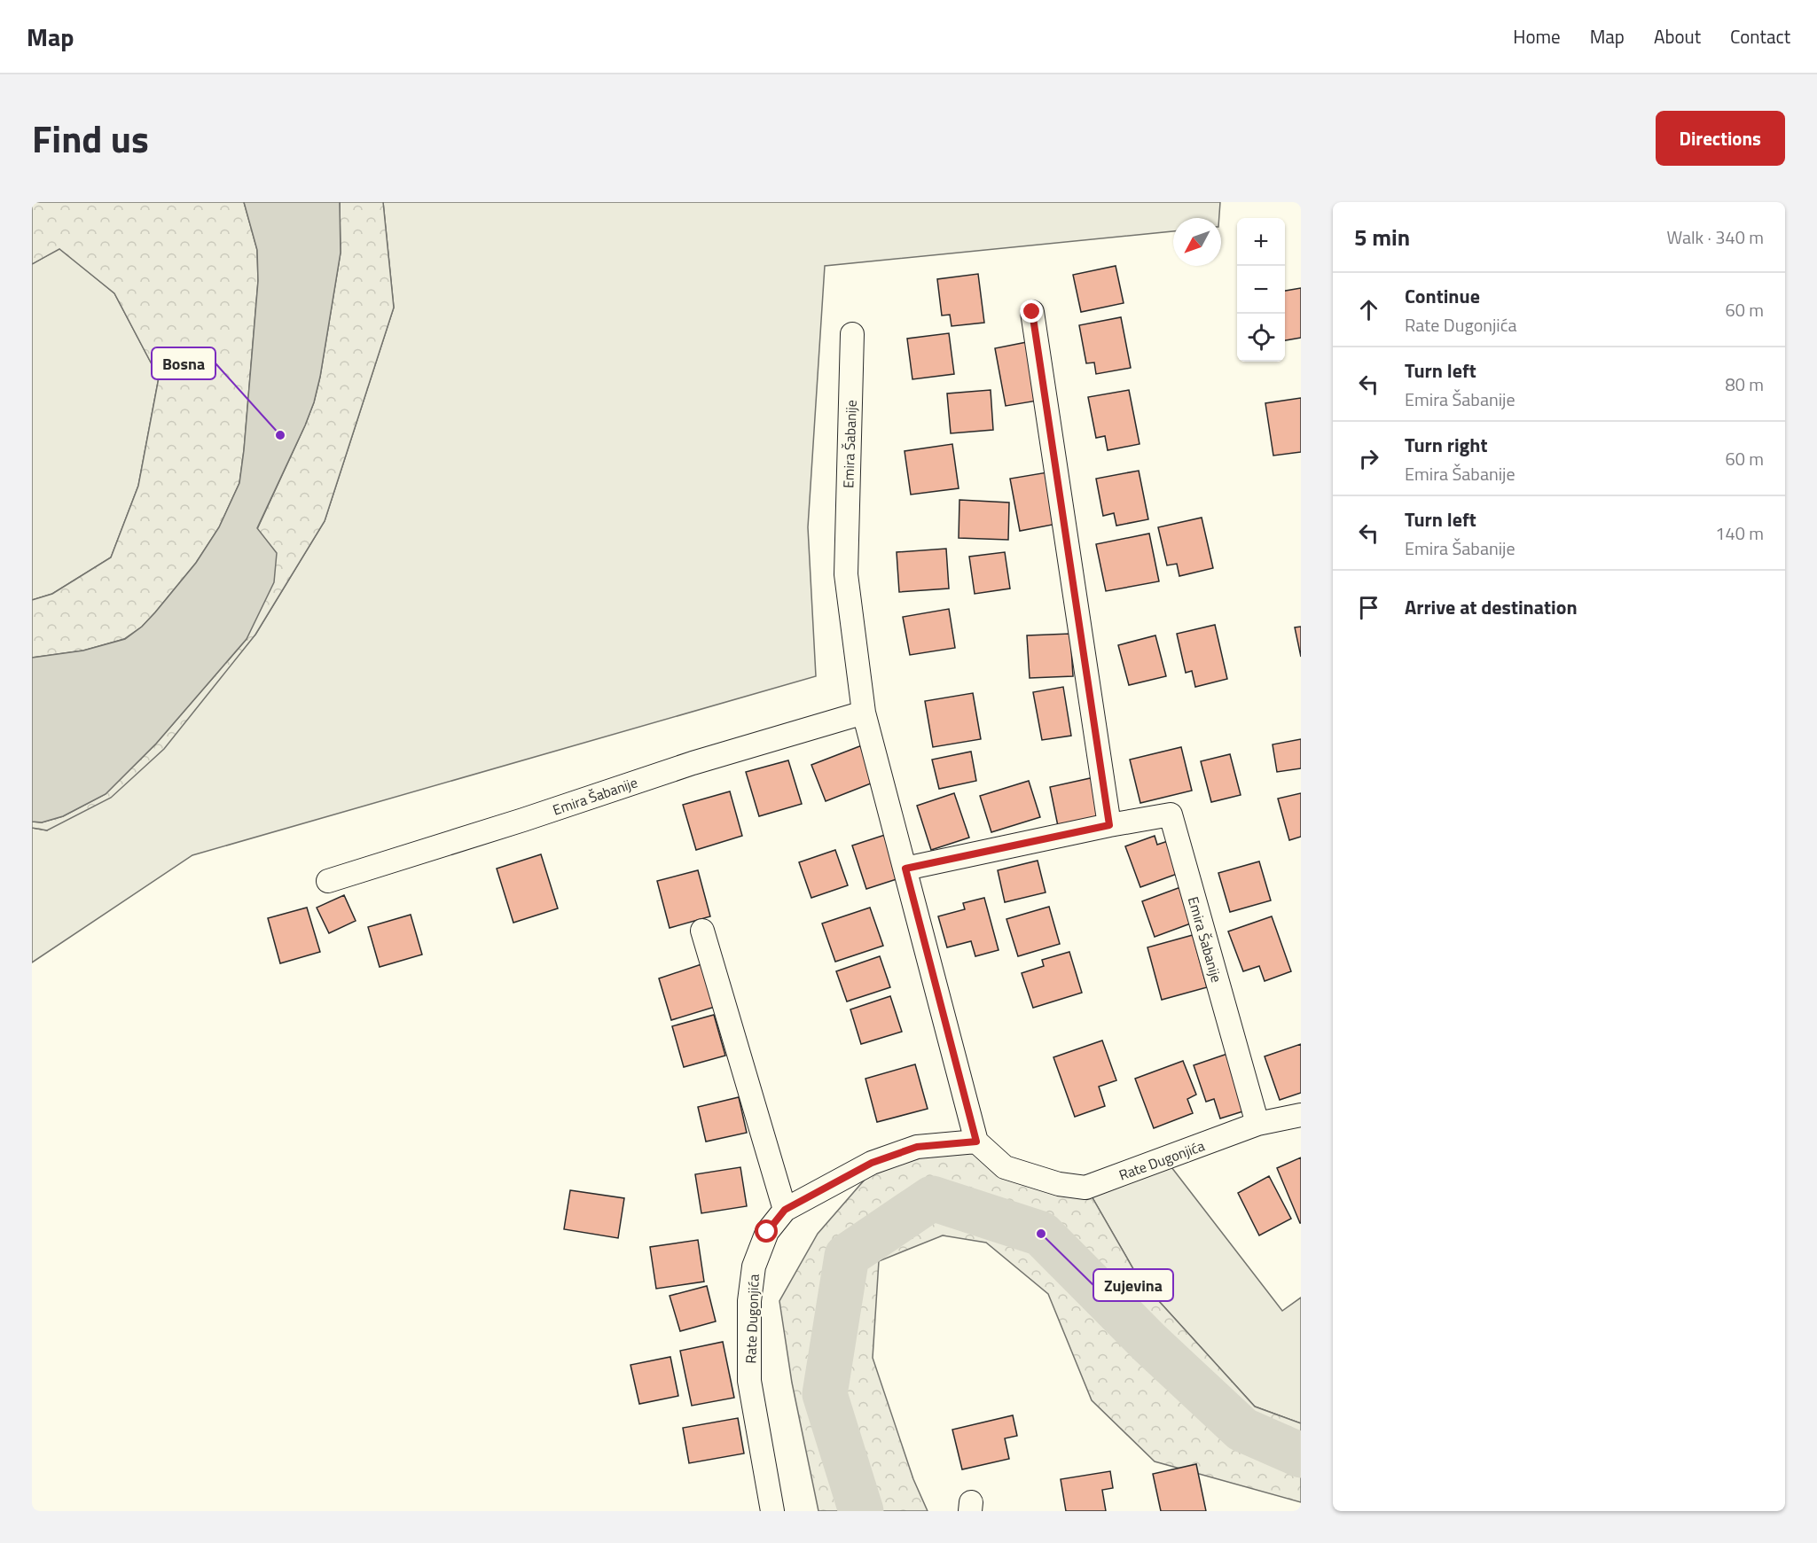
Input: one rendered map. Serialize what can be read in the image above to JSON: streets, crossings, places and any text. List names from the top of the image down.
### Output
{
  "streets": {
    "street": ["Emira Šabanije", "Rate Dugonjića"]
  },
  "crossings": [
    ["Emira Šabanije", "Rate Dugonjića"]
  ],
  "places": ["Bosna", "Zujevina"],
  "north": "bottom left",
  "page": {
    "header": "Map",
    "nav": [
      "Home",
      "Map",
      "About",
      "Contact"
    ],
    "title": "Find us",
    "buttons": "Directions",
    "heading": ["5 min", "Walk · 340 m"],
    "map_buttons": ["+", "−"],
    "list": [
      ["Continue", "Rate Dugonjića", "60 m"],
      ["Turn left", "Emira Šabanije", "80 m"],
      ["Turn right", "Emira Šabanije", "60 m"],
      ["Turn left", "Emira Šabanije", "140 m"],
      "Arrive at destination"
    ]
  }
}
